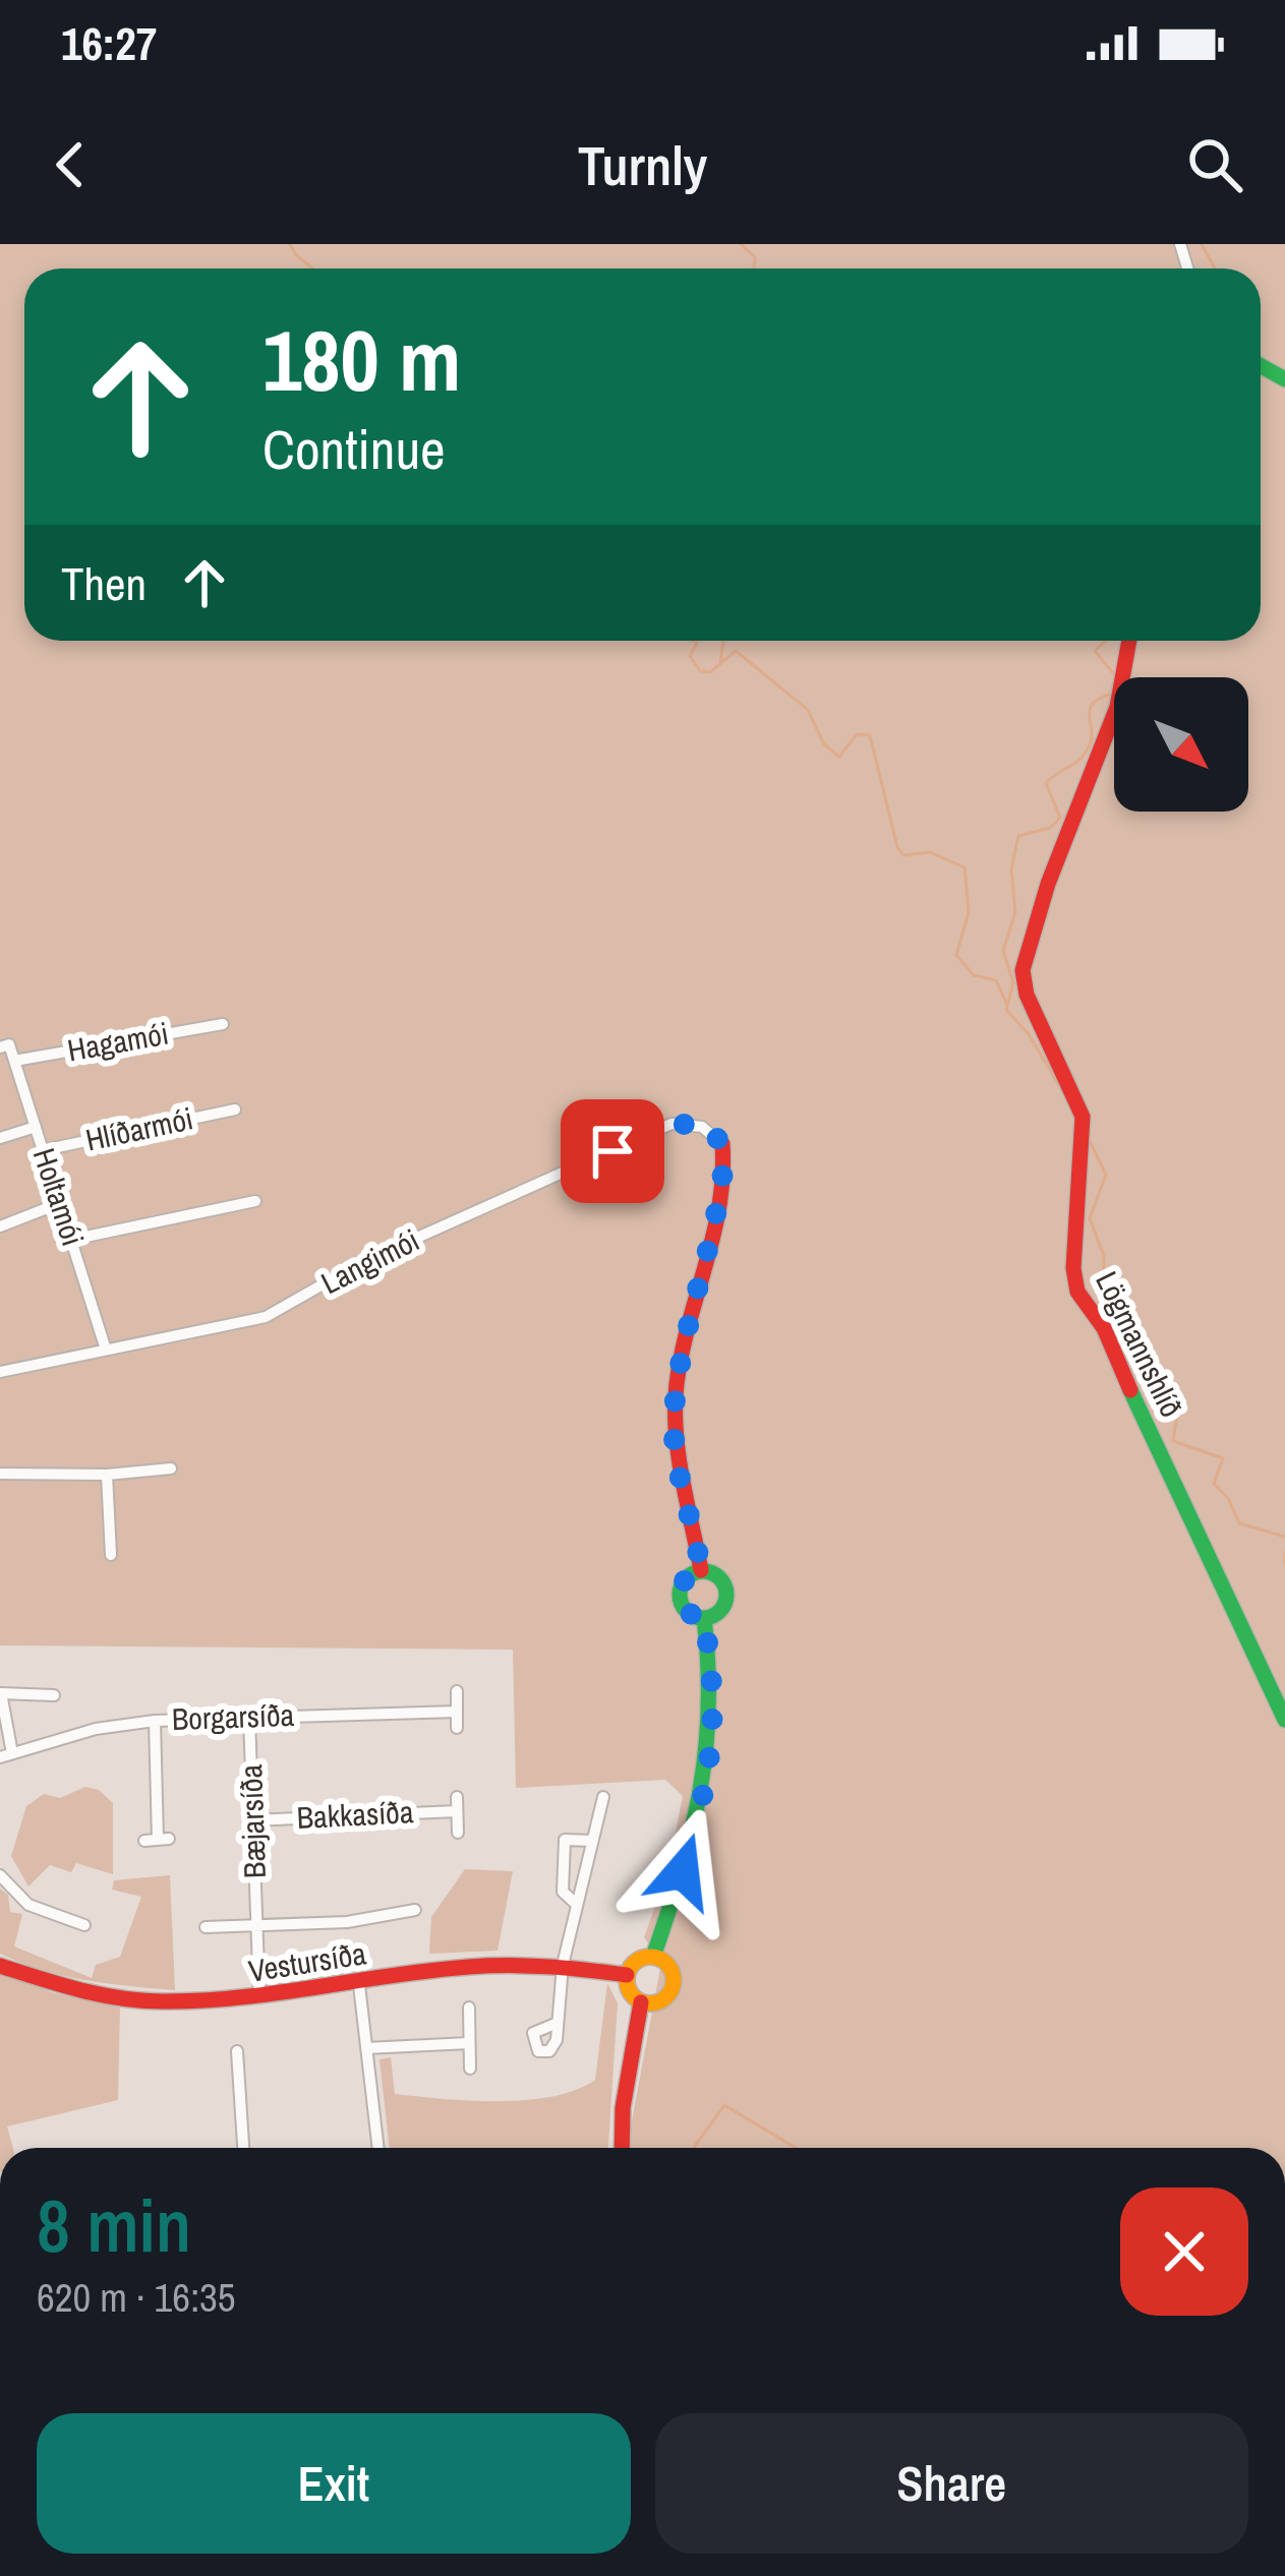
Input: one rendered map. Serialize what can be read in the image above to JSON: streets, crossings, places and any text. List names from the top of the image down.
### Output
{
  "streets": {
    "main road": ["Lögmannshlíð", "Vestursíða"],
    "street": [
      "Hagamói",
      "Hlíðarmói",
      "Holtamói",
      "Langimói",
      "Borgarsíða",
      "Bakkasíða",
      "Bæjarsíða"
    ]
  },
  "crossings": [
    ["Hagamói", "Holtamói"],
    ["Hlíðarmói", "Holtamói"],
    ["Holtamói", "Langimói"],
    ["Borgarsíða", "Bæjarsíða"],
    ["Bakkasíða", "Bæjarsíða"],
    ["Bæjarsíða", "Vestursíða"]
  ],
  "north": "bottom right",
  "page": {
    "status": "16:27",
    "header": "Turnly",
    "turn": ["180 m", "Continue"],
    "then": "Then",
    "heading": ["8 min", "620 m · 16:35"],
    "buttons": ["Exit", "Share"]
  }
}
